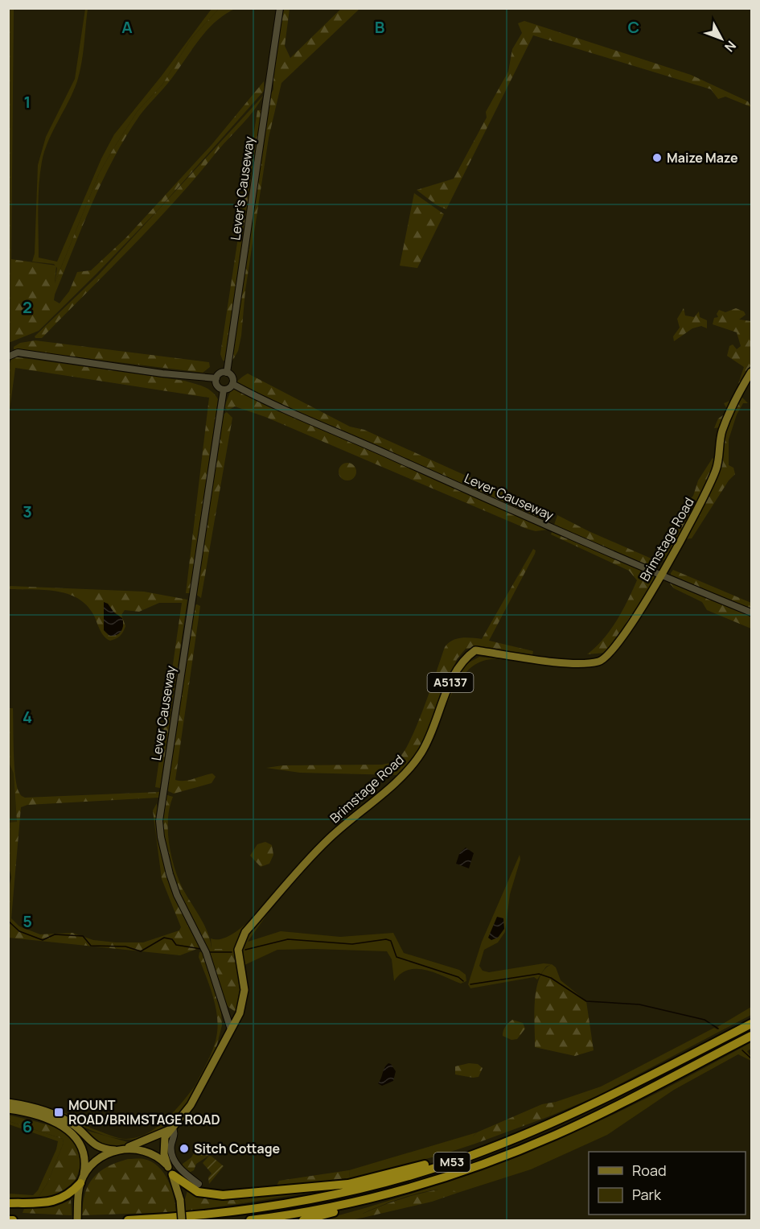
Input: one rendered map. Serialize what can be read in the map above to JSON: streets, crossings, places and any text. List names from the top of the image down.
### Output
{
  "streets": {
    "highway": ["M53"],
    "main road": ["Brimstage Road", "A5137"],
    "street": ["Lever's Causeway", "Lever Causeway"]
  },
  "crossings": [
    ["Lever's Causeway", "Lever Causeway"],
    ["Lever Causeway", "Brimstage Road"]
  ],
  "places": {
    "other": ["Maize Maze", "Sitch Cottage"],
    "transit": ["MOUNT ROAD/BRIMSTAGE ROAD"]
  },
  "legend": ["Road", "Park"],
  "north": "bottom right",
  "grid": {
    "columns": ["A", "B", "C"],
    "rows": [
      "1",
      "2",
      "3",
      "4",
      "5",
      "6"
    ]
  }
}
